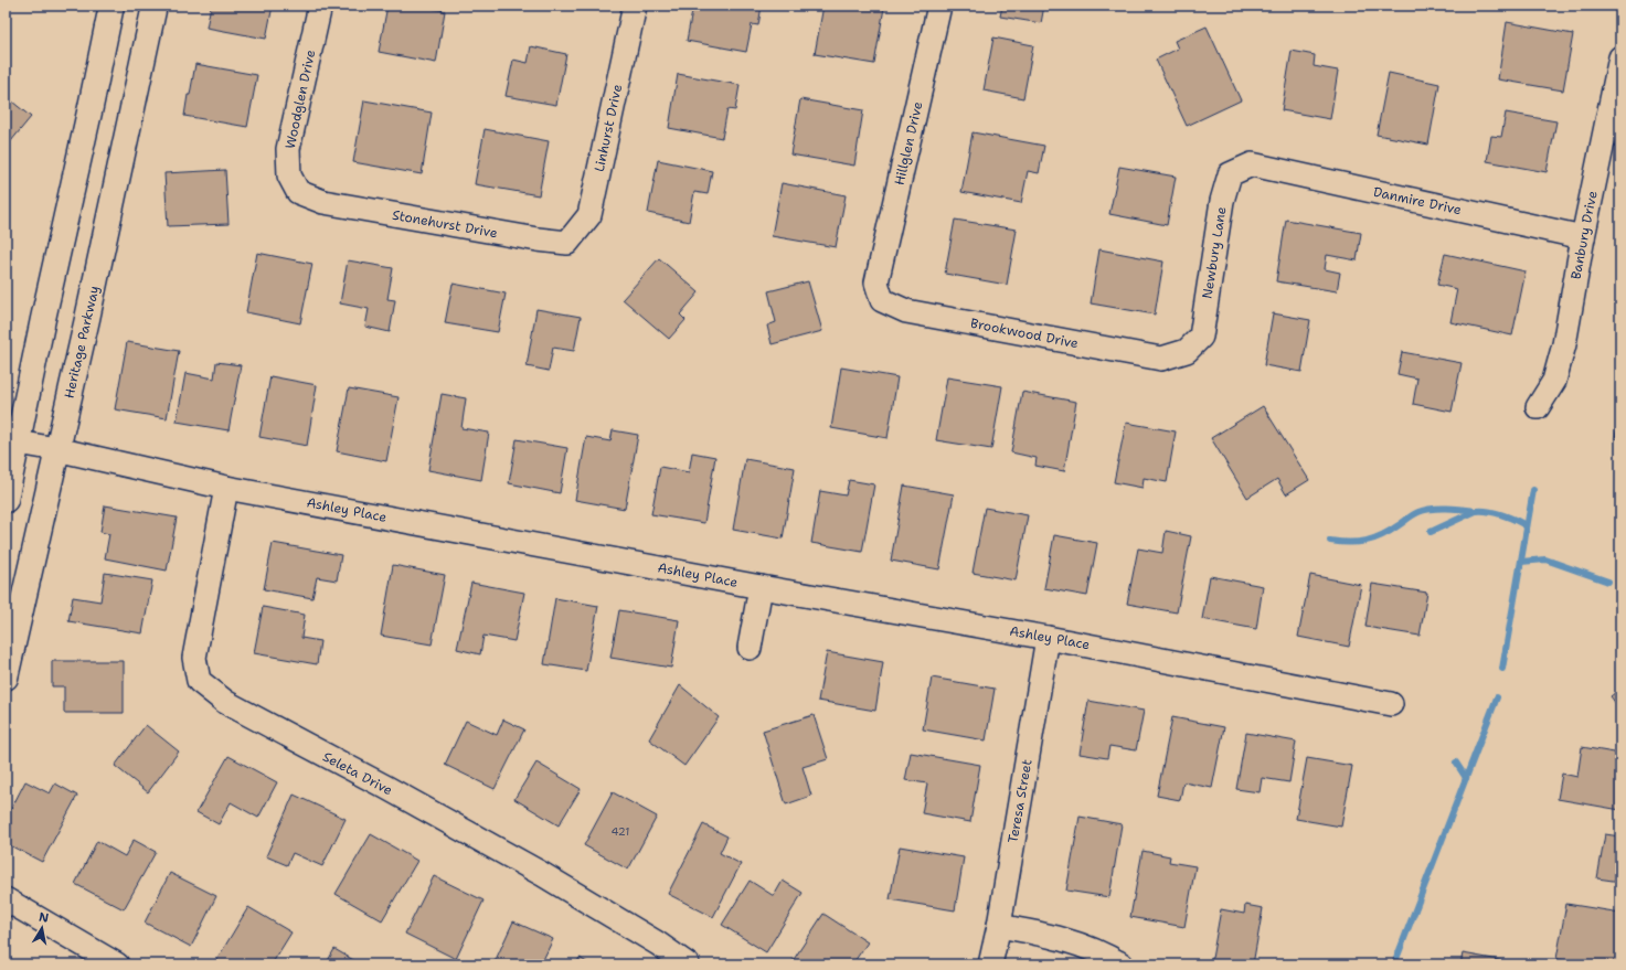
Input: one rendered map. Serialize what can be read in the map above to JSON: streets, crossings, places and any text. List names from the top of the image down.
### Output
{
  "streets": {
    "main road": ["Heritage Parkway"],
    "street": [
      "Woodglen Drive",
      "Linhurst Drive",
      "Hillglen Drive",
      "Danmire Drive",
      "Stonehurst Drive",
      "Banbury Drive",
      "Newbury Lane",
      "Brookwood Drive",
      "Ashley Place",
      "Seleta Drive",
      "Teresa Street"
    ]
  },
  "crossings": [
    ["Woodglen Drive", "Stonehurst Drive"],
    ["Linhurst Drive", "Stonehurst Drive"],
    ["Hillglen Drive", "Brookwood Drive"],
    ["Danmire Drive", "Banbury Drive"],
    ["Danmire Drive", "Newbury Lane"],
    ["Newbury Lane", "Brookwood Drive"],
    ["Heritage Parkway", "Ashley Place"],
    ["Ashley Place", "Seleta Drive"],
    ["Ashley Place", "Teresa Street"]
  ],
  "house_numbers": ["421"],
  "north": "top"
}
